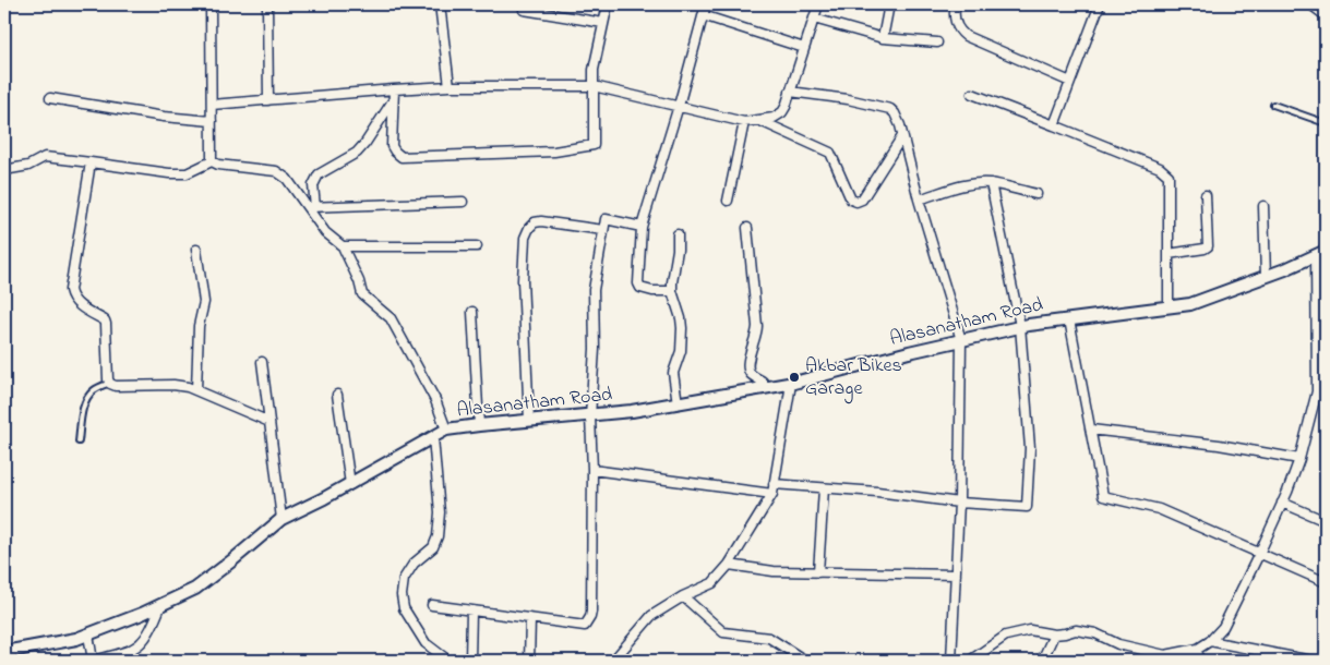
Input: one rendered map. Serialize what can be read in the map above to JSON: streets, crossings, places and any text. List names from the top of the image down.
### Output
{
  "streets": {
    "main road": ["Alasanatham Road"]
  },
  "places": ["Akbar Bikes Garage"]
}
